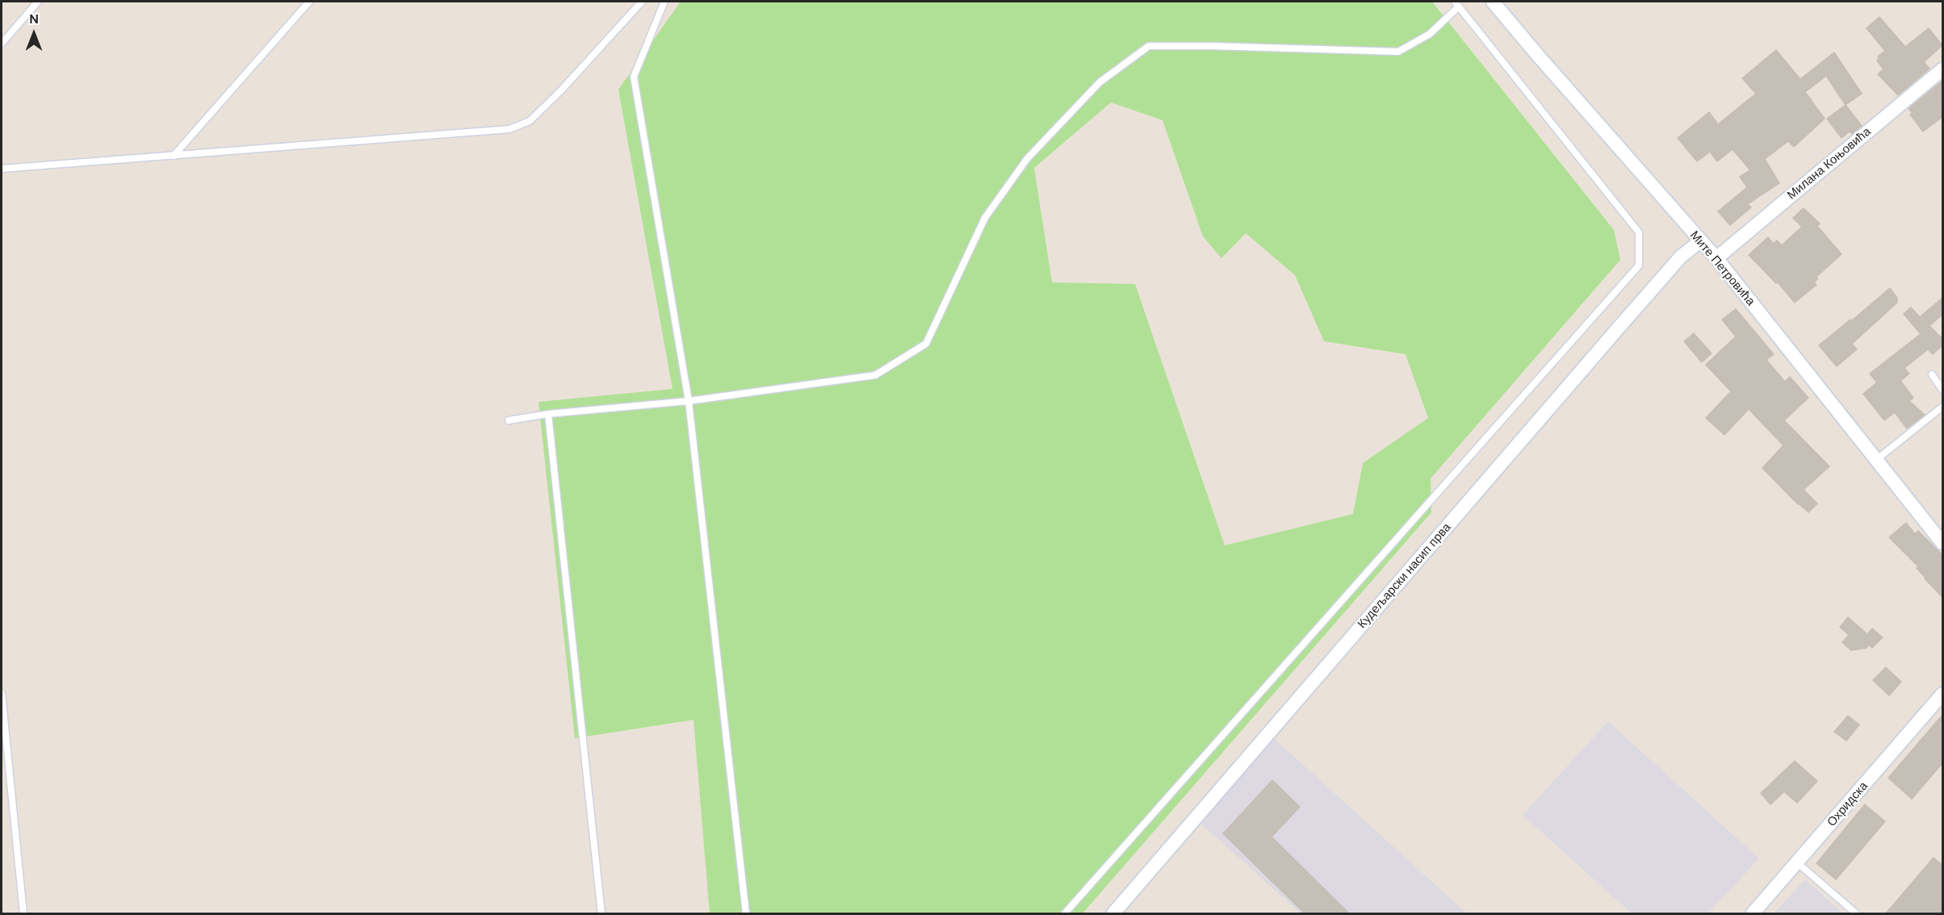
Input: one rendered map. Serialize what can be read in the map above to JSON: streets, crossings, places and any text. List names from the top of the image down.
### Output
{
  "streets": {
    "street": [
      "Милана Коњовића",
      "Мите Петровића",
      "Кудељарски насип прва",
      "Охридска"
    ]
  },
  "crossings": [
    ["Милана Коњовића", "Мите Петровића"],
    ["Мите Петровића", "Кудељарски насип прва"]
  ],
  "north": "top"
}
